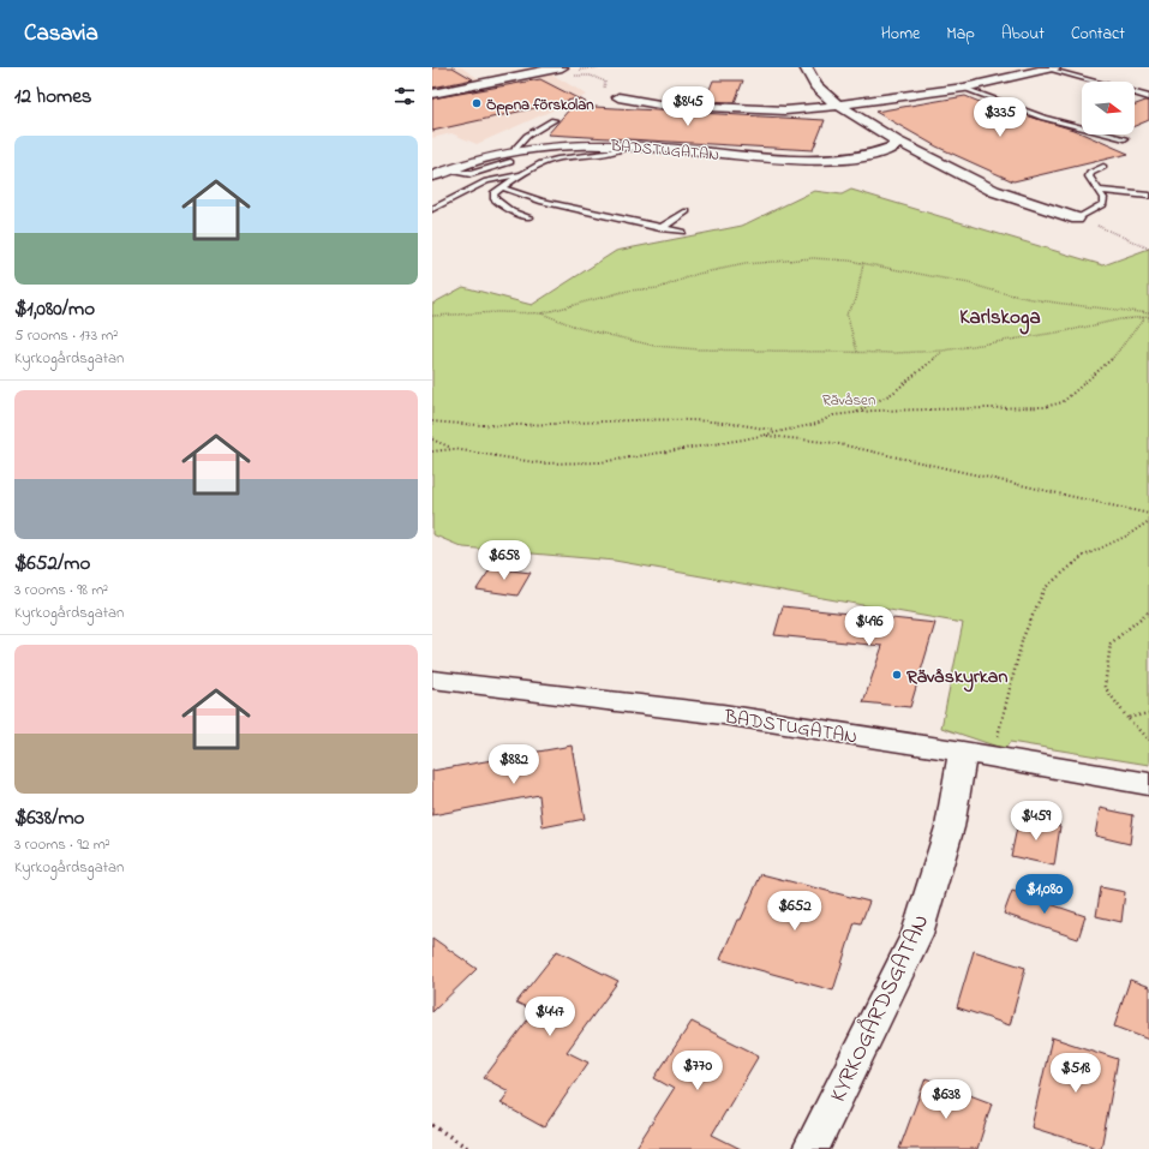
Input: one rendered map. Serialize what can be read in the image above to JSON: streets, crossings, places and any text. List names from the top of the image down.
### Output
{
  "streets": {
    "street": ["BADSTUGATAN", "KYRKOGÅRDSGATAN"]
  },
  "crossings": [
    ["BADSTUGATAN", "KYRKOGÅRDSGATAN"]
  ],
  "districts": ["Karlskoga"],
  "parks": ["Rävåsen"],
  "places": ["Öppna förskolan", "Rävåskyrkan"],
  "north": "right",
  "page": {
    "header": "Casavia",
    "nav": [
      "Home",
      "Map",
      "About",
      "Contact"
    ],
    "heading": "12 homes",
    "price": [
      "$845",
      "$335",
      "$658",
      "$496",
      "$882",
      "$459",
      "$1,080",
      "$652",
      "$447",
      "$770",
      "$518",
      "$638"
    ],
    "list": [
      {
        "name": "$1,080/mo",
        "note": "5 rooms · 173 m² · Kyrkogårdsgatan"
      },
      {
        "name": "$652/mo",
        "note": "3 rooms · 98 m² · Kyrkogårdsgatan"
      },
      {
        "name": "$638/mo",
        "note": "3 rooms · 92 m² · Kyrkogårdsgatan"
      }
    ]
  }
}
